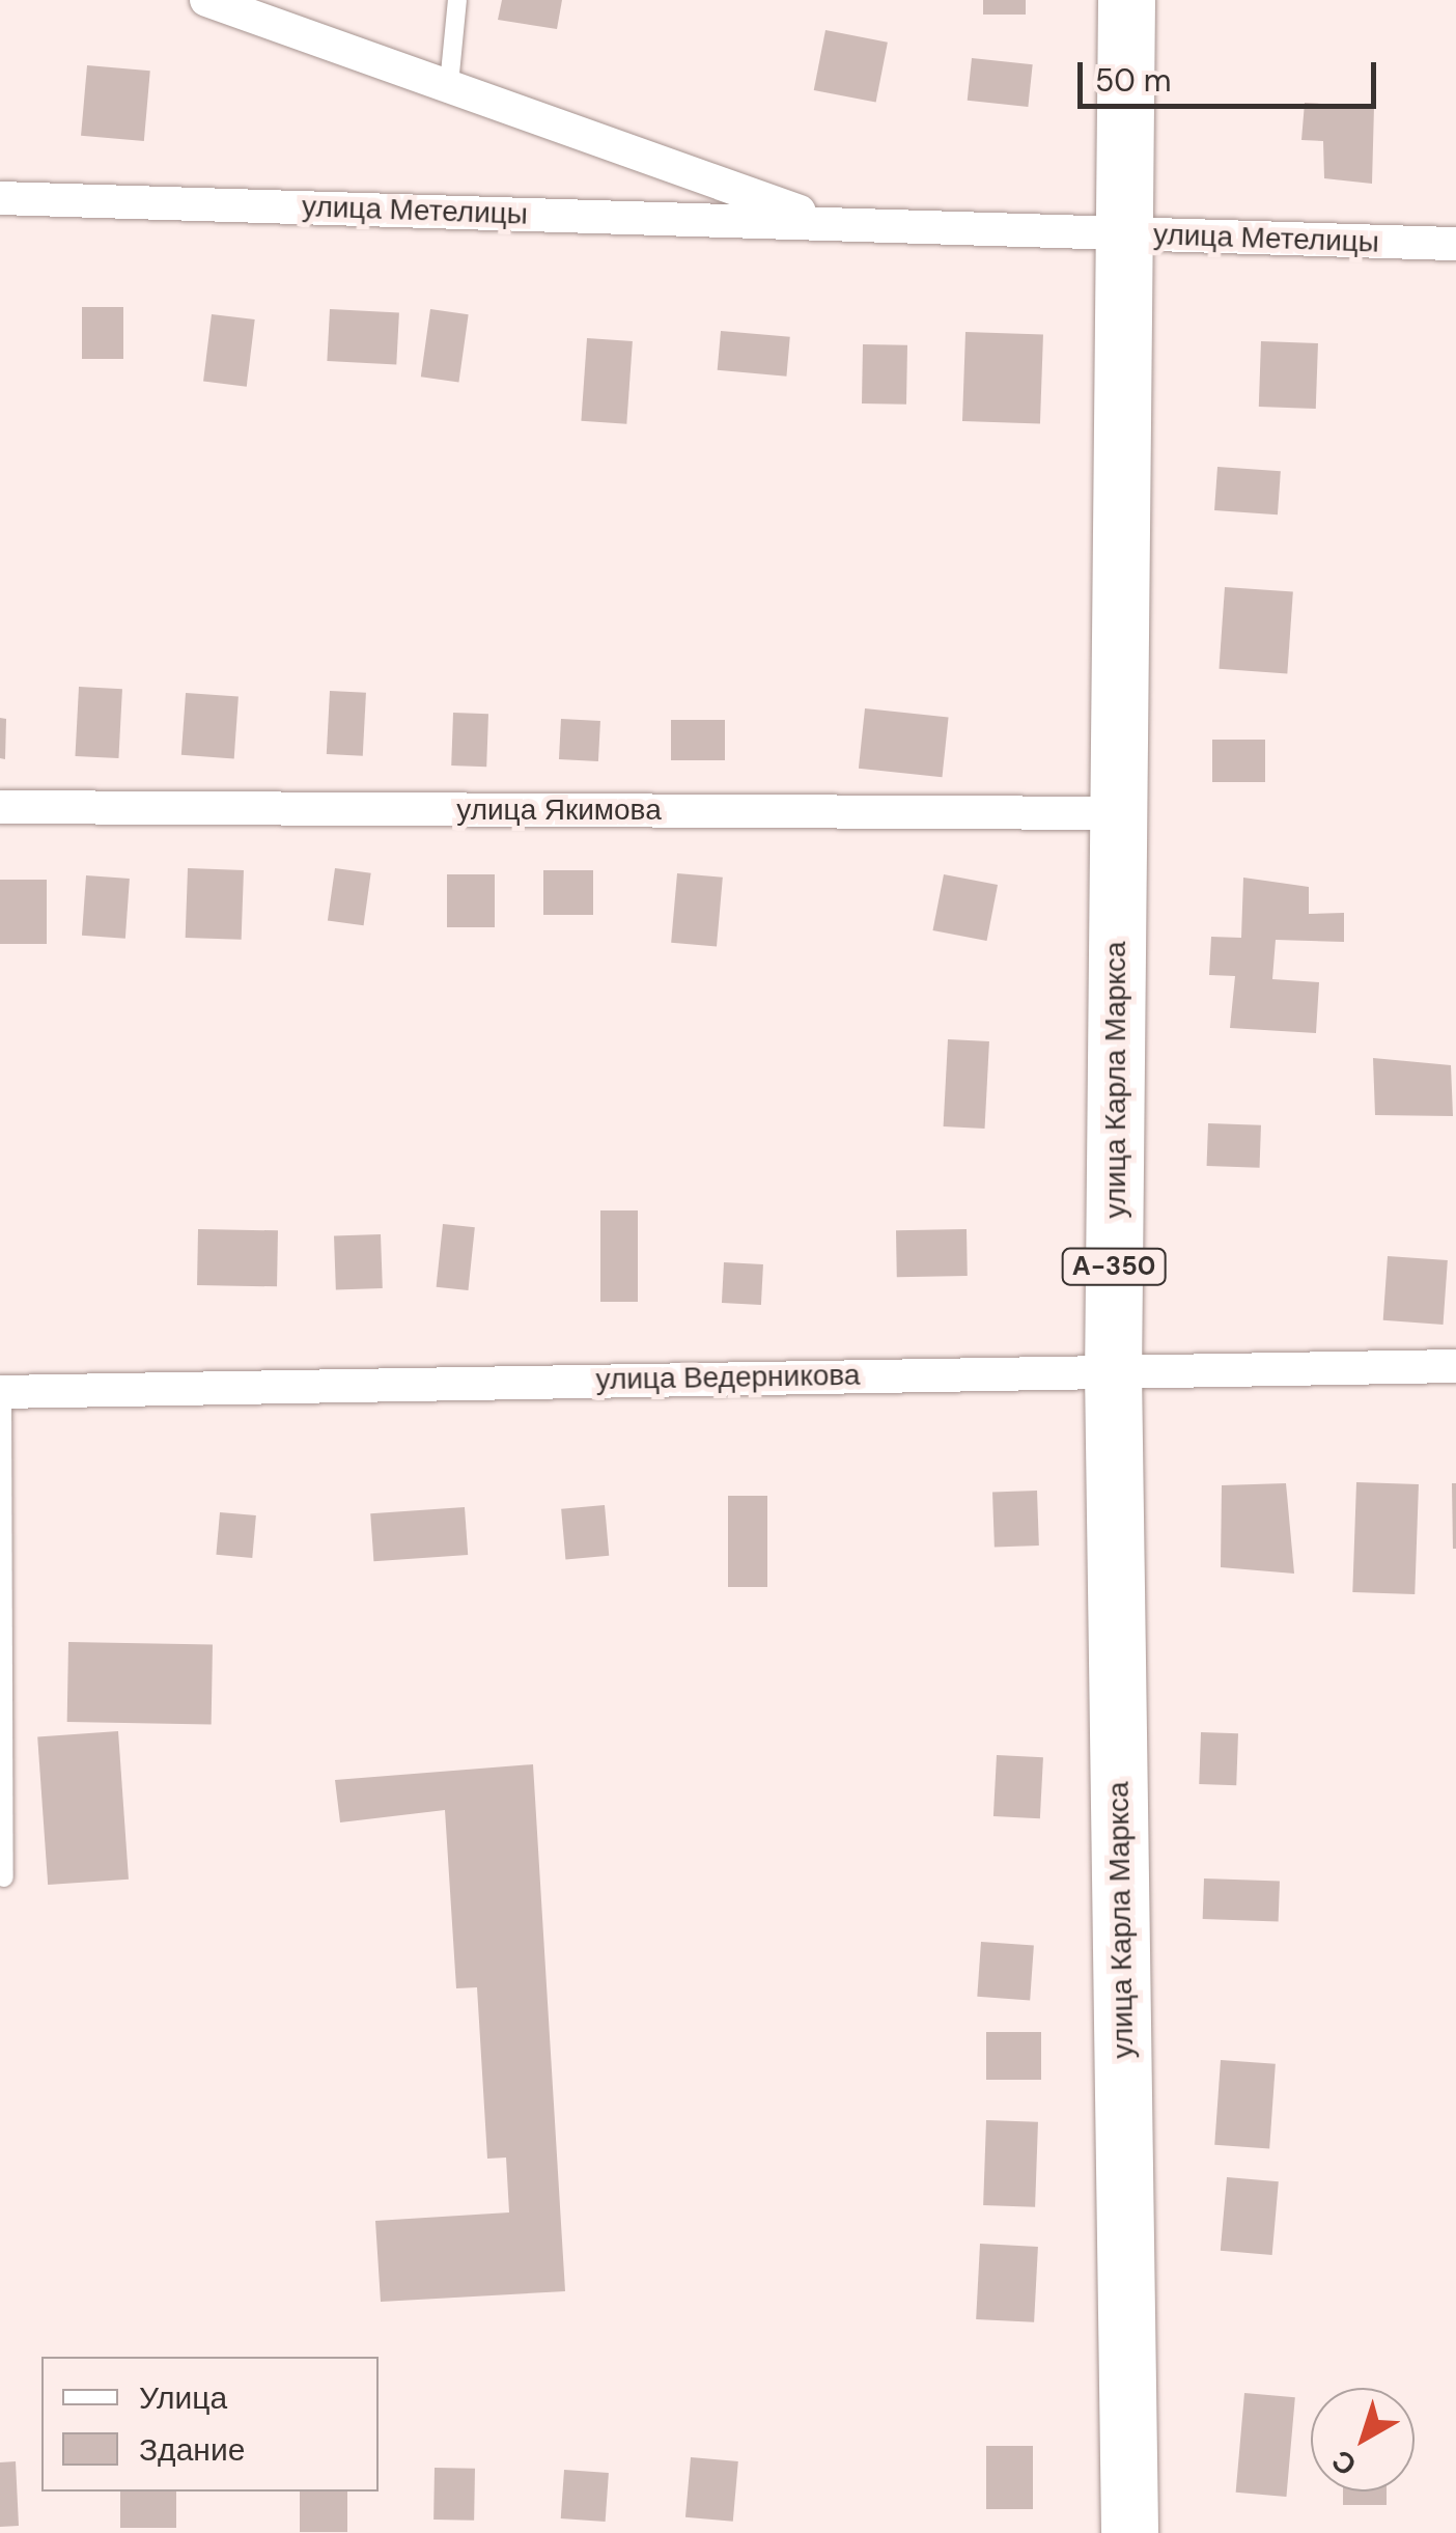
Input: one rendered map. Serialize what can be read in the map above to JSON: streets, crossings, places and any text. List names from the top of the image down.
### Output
{
  "streets": {
    "highway": ["улица Карла Маркса", "А-350"],
    "street": ["улица Метелицы", "улица Якимова", "улица Ведерникова"]
  },
  "crossings": [
    ["улица Метелицы", "улица Карла Маркса"],
    ["улица Якимова", "улица Карла Маркса"],
    ["улица Карла Маркса", "улица Ведерникова"]
  ],
  "legend": ["Улица", "Здание"],
  "scale_bar": "50 m",
  "north": "bottom left"
}
